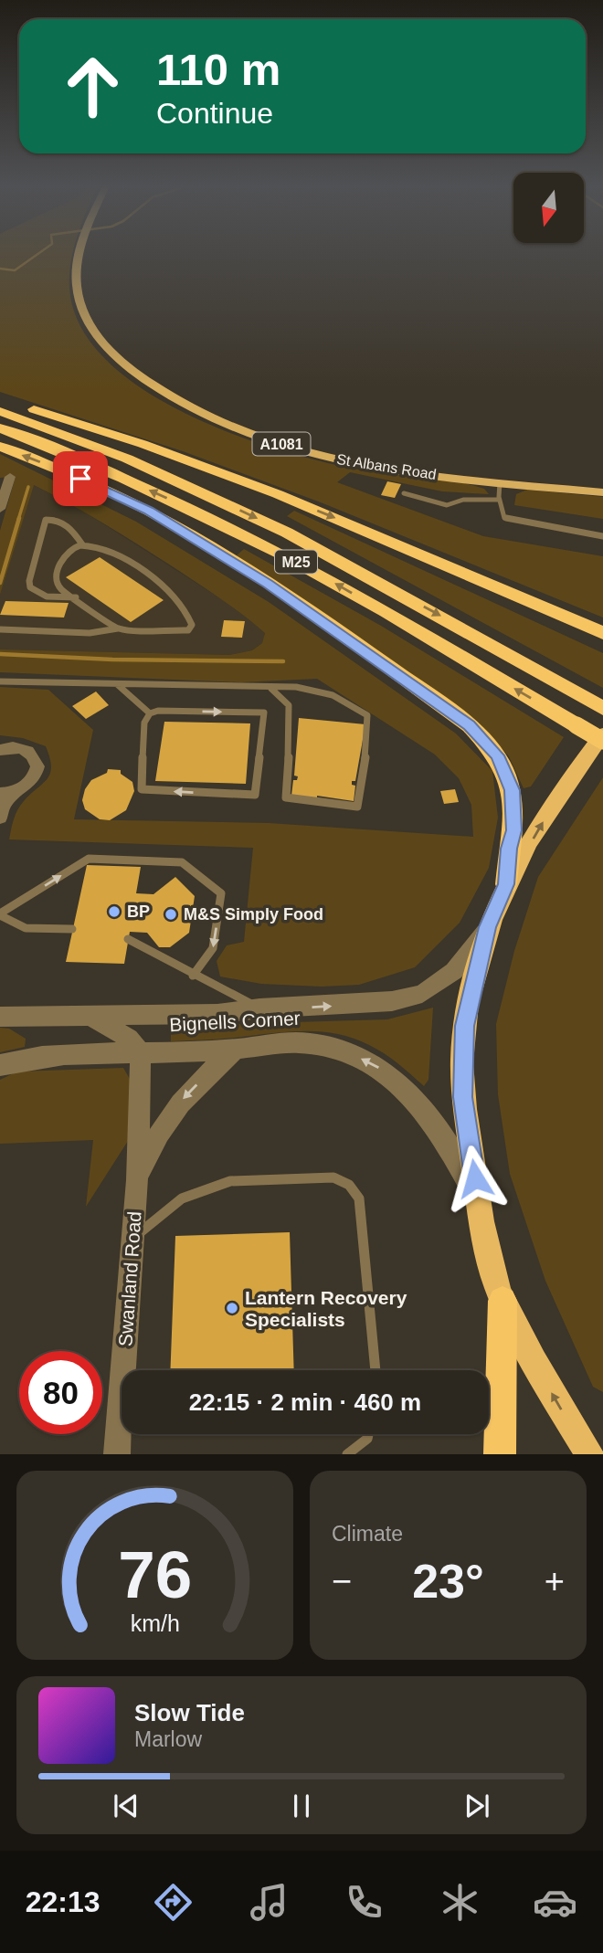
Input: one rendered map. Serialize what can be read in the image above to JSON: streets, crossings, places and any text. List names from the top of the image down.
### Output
{
  "streets": {
    "highway": ["M25", "Bignells Corner"],
    "main road": ["A1081", "St Albans Road"],
    "street": ["Swanland Road"]
  },
  "crossings": [
    ["M25", "Bignells Corner"],
    ["Bignells Corner", "Swanland Road"]
  ],
  "places": ["BP", "M&S Simply Food", "Lantern Recovery Specialists"],
  "north": "bottom",
  "page": {
    "turn": ["110 m", "Continue"],
    "limit": "80",
    "trip": "22:15 · 2 min · 460 m",
    "tile": "Climate",
    "heat": ["−", "23°", "+"],
    "song": ["Slow Tide", "Marlow"],
    "tabs": "22:13",
    "gauge": ["76", "km/h"]
  }
}
